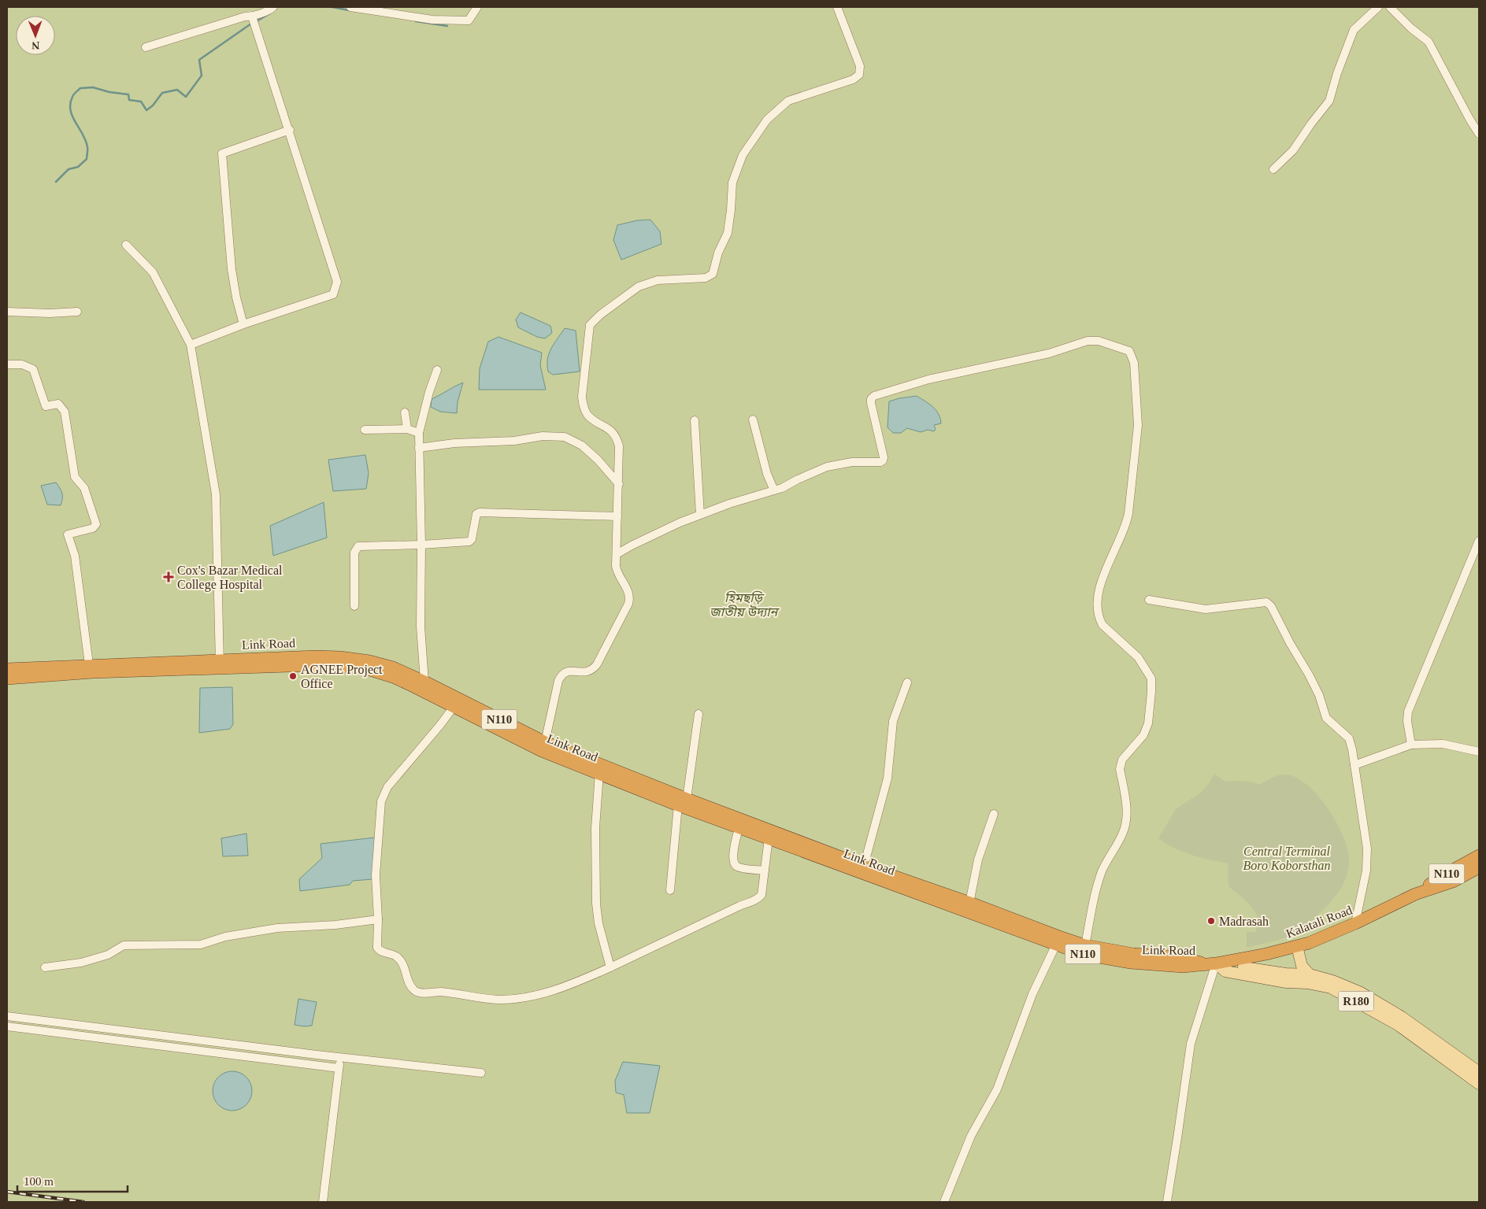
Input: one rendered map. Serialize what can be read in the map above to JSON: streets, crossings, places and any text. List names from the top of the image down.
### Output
{
  "streets": {
    "highway": ["Link Road", "N110", "Kalatali Road"],
    "main road": ["R180"]
  },
  "crossings": [
    ["Link Road", "Kalatali Road"],
    ["Link Road", "R180"],
    ["Kalatali Road", "R180"]
  ],
  "parks": ["হিমছড়ি জাতীয় উদ্যান", "Central Terminal Boro Koborsthan"],
  "places": {
    "health": ["Cox's Bazar Medical College Hospital"],
    "other": ["AGNEE Project Office", "Madrasah"]
  },
  "scale_bar": "100 m",
  "north": "bottom"
}
